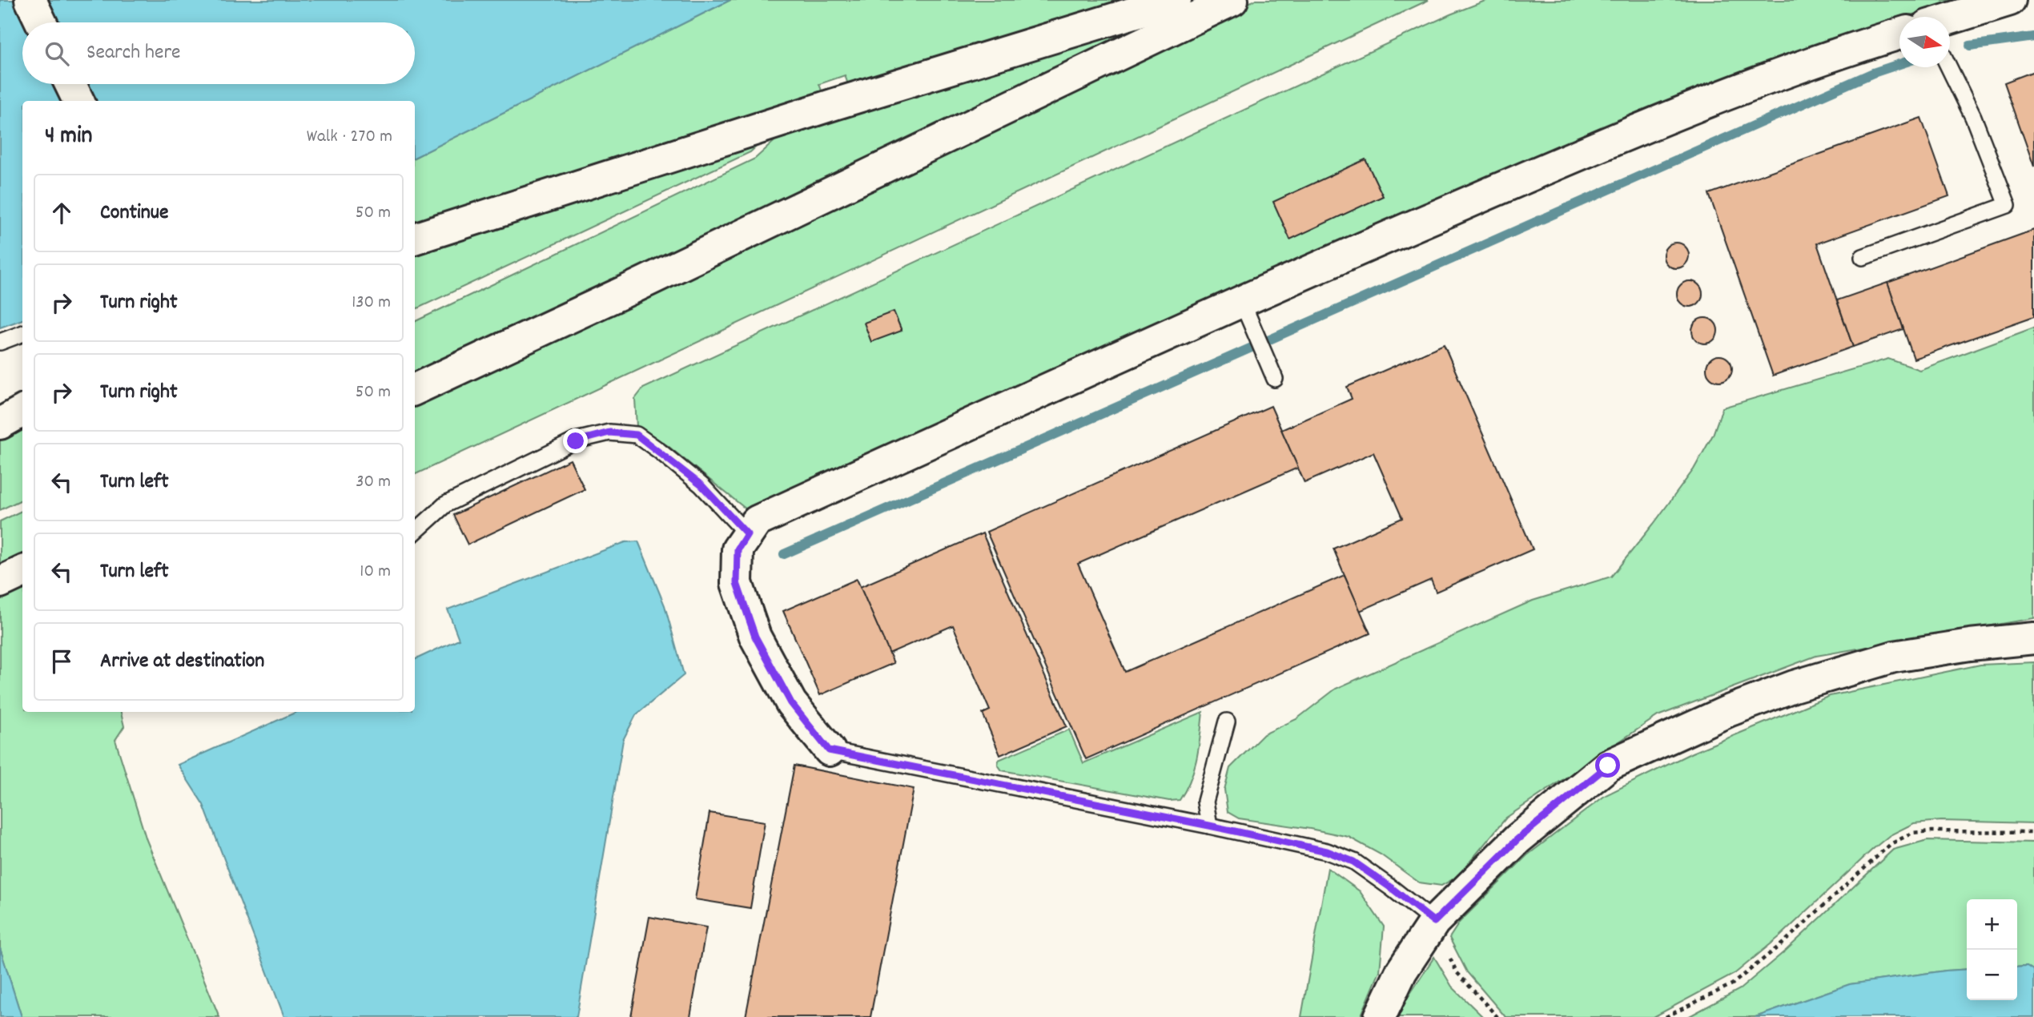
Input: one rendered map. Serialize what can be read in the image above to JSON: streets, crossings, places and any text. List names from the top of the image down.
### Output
{
  "north": "right",
  "page": {
    "search": "Search here",
    "heading": ["4 min", "Walk · 270 m"],
    "list": [
      ["Continue", "50 m"],
      ["Turn right", "130 m"],
      ["Turn right", "50 m"],
      ["Turn left", "30 m"],
      ["Turn left", "10 m"],
      "Arrive at destination"
    ],
    "map_buttons": ["+", "−"]
  }
}
